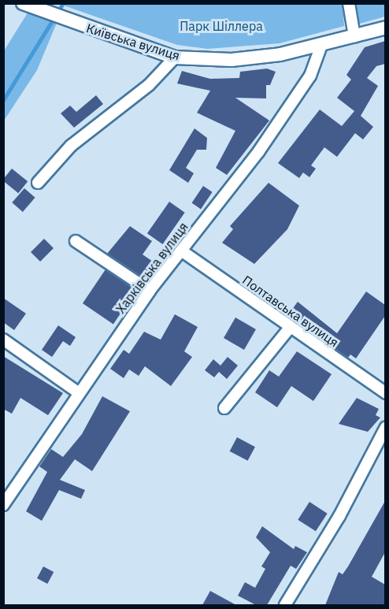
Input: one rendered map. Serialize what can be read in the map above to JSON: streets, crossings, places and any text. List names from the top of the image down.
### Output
{
  "streets": {
    "street": ["Київська вулиця", "Харківська вулиця", "Полтавська вулиця"]
  },
  "crossings": [
    ["Київська вулиця", "Харківська вулиця"],
    ["Харківська вулиця", "Полтавська вулиця"]
  ],
  "parks": ["Парк Шіллера"]
}
